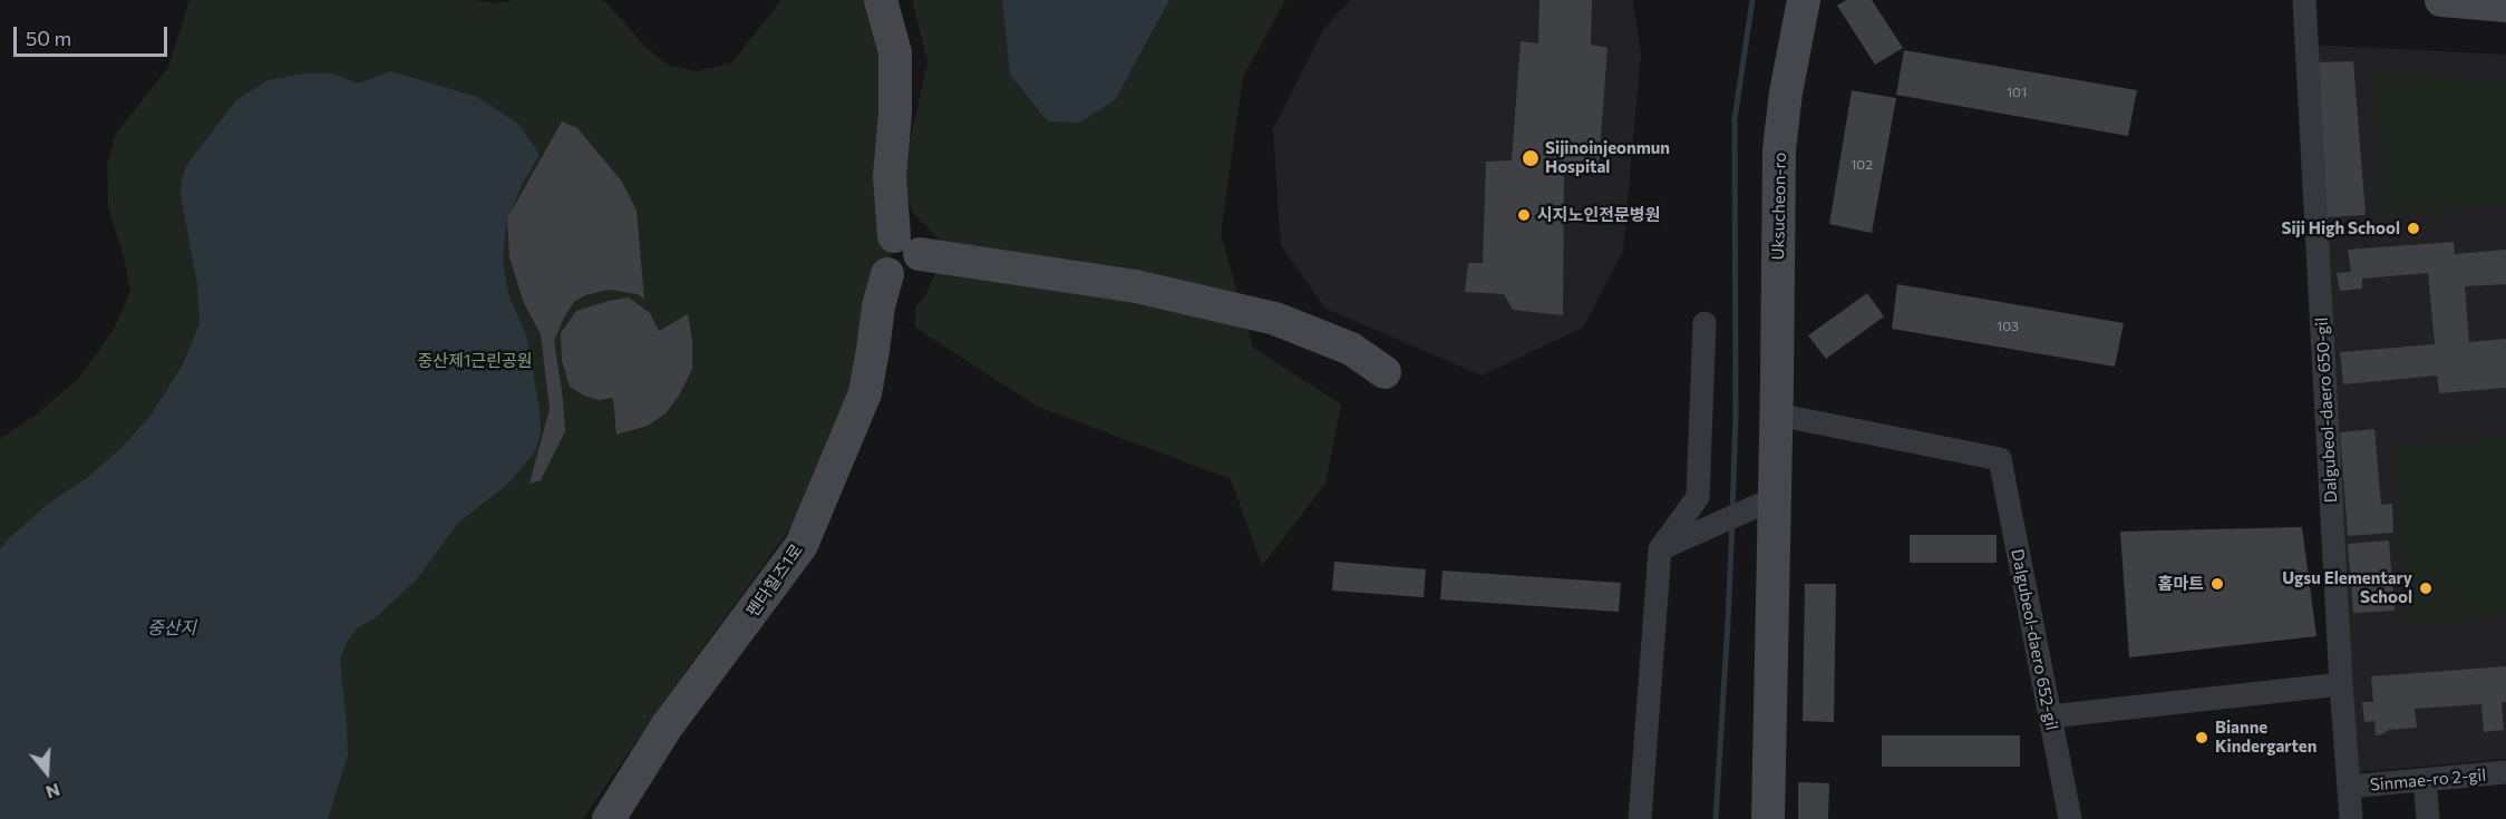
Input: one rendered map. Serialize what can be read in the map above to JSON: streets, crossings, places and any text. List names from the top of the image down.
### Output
{
  "streets": {
    "street": [
      "Uksucheon-ro",
      "Dalgubeol-daero 650-gil",
      "펜타힐즈1로",
      "Dalgubeol-daero 652-gil",
      "Sinmae-ro 2-gil"
    ]
  },
  "crossings": [
    ["Uksucheon-ro", "Dalgubeol-daero 652-gil"],
    ["Dalgubeol-daero 650-gil", "Sinmae-ro 2-gil"]
  ],
  "water": ["중산지"],
  "parks": ["중산제1근린공원"],
  "places": [
    "Sijinoinjeonmun Hospital",
    "시지노인전문병원",
    "Siji High School",
    "홈마트",
    "Ugsu Elementary School",
    "Bianne Kindergarten"
  ],
  "house_numbers": ["101", "102", "103"],
  "scale_bar": "50 m",
  "north": "bottom"
}
